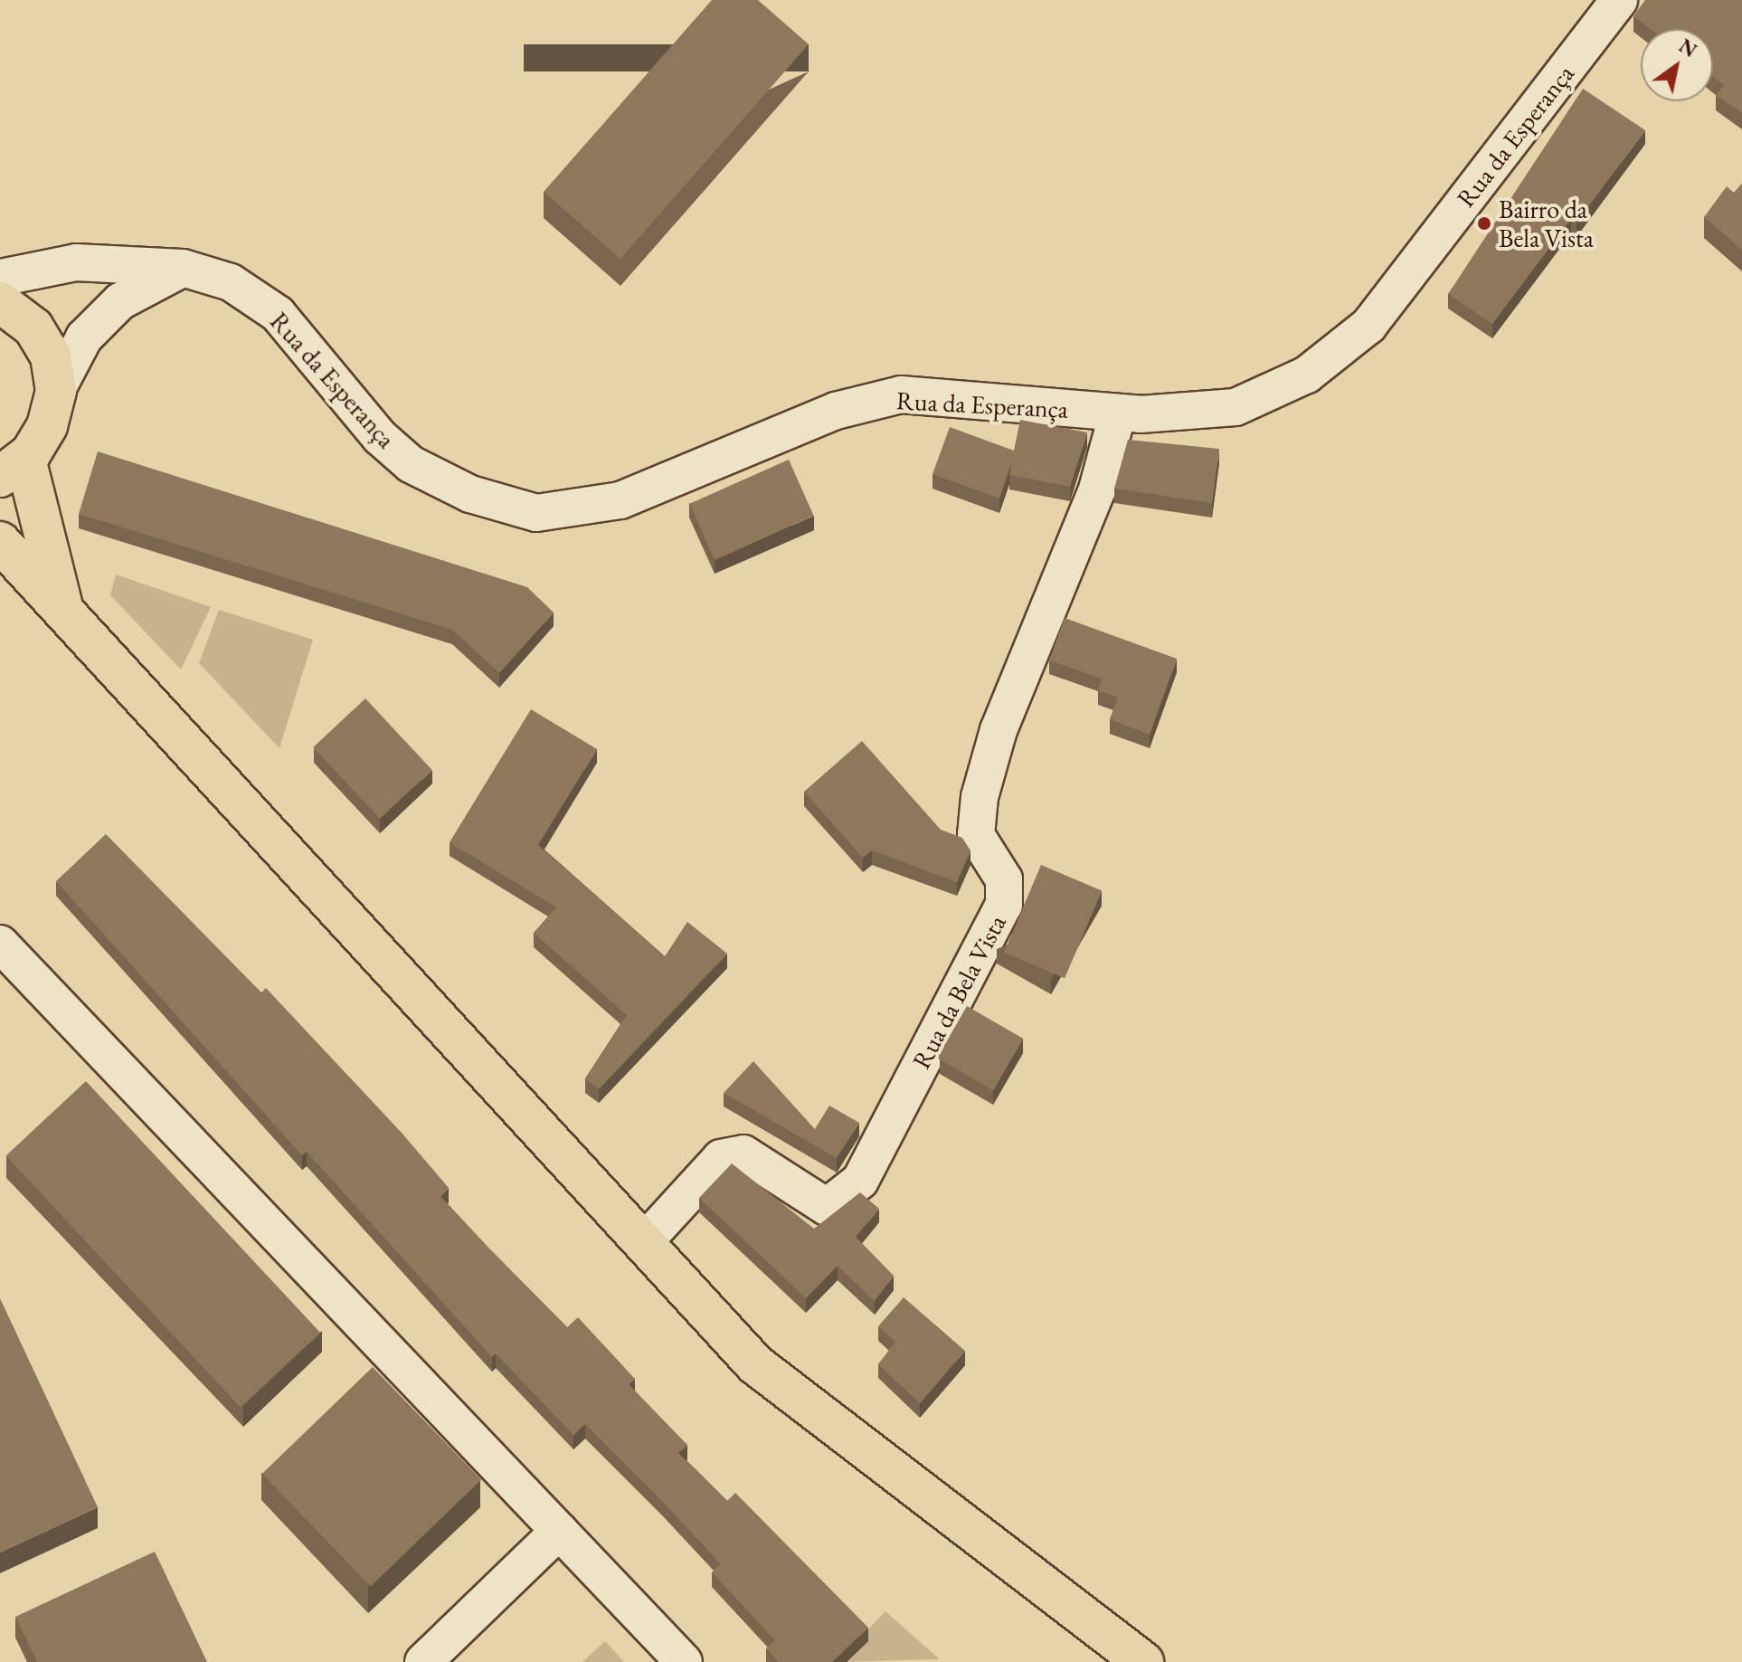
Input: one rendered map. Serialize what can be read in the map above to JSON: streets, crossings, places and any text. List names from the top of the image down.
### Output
{
  "streets": {
    "street": ["Rua da Esperança", "Rua da Bela Vista"]
  },
  "crossings": [
    ["Rua da Esperança", "Rua da Bela Vista"]
  ],
  "places": ["Bairro da Bela Vista"],
  "north": "top right"
}
